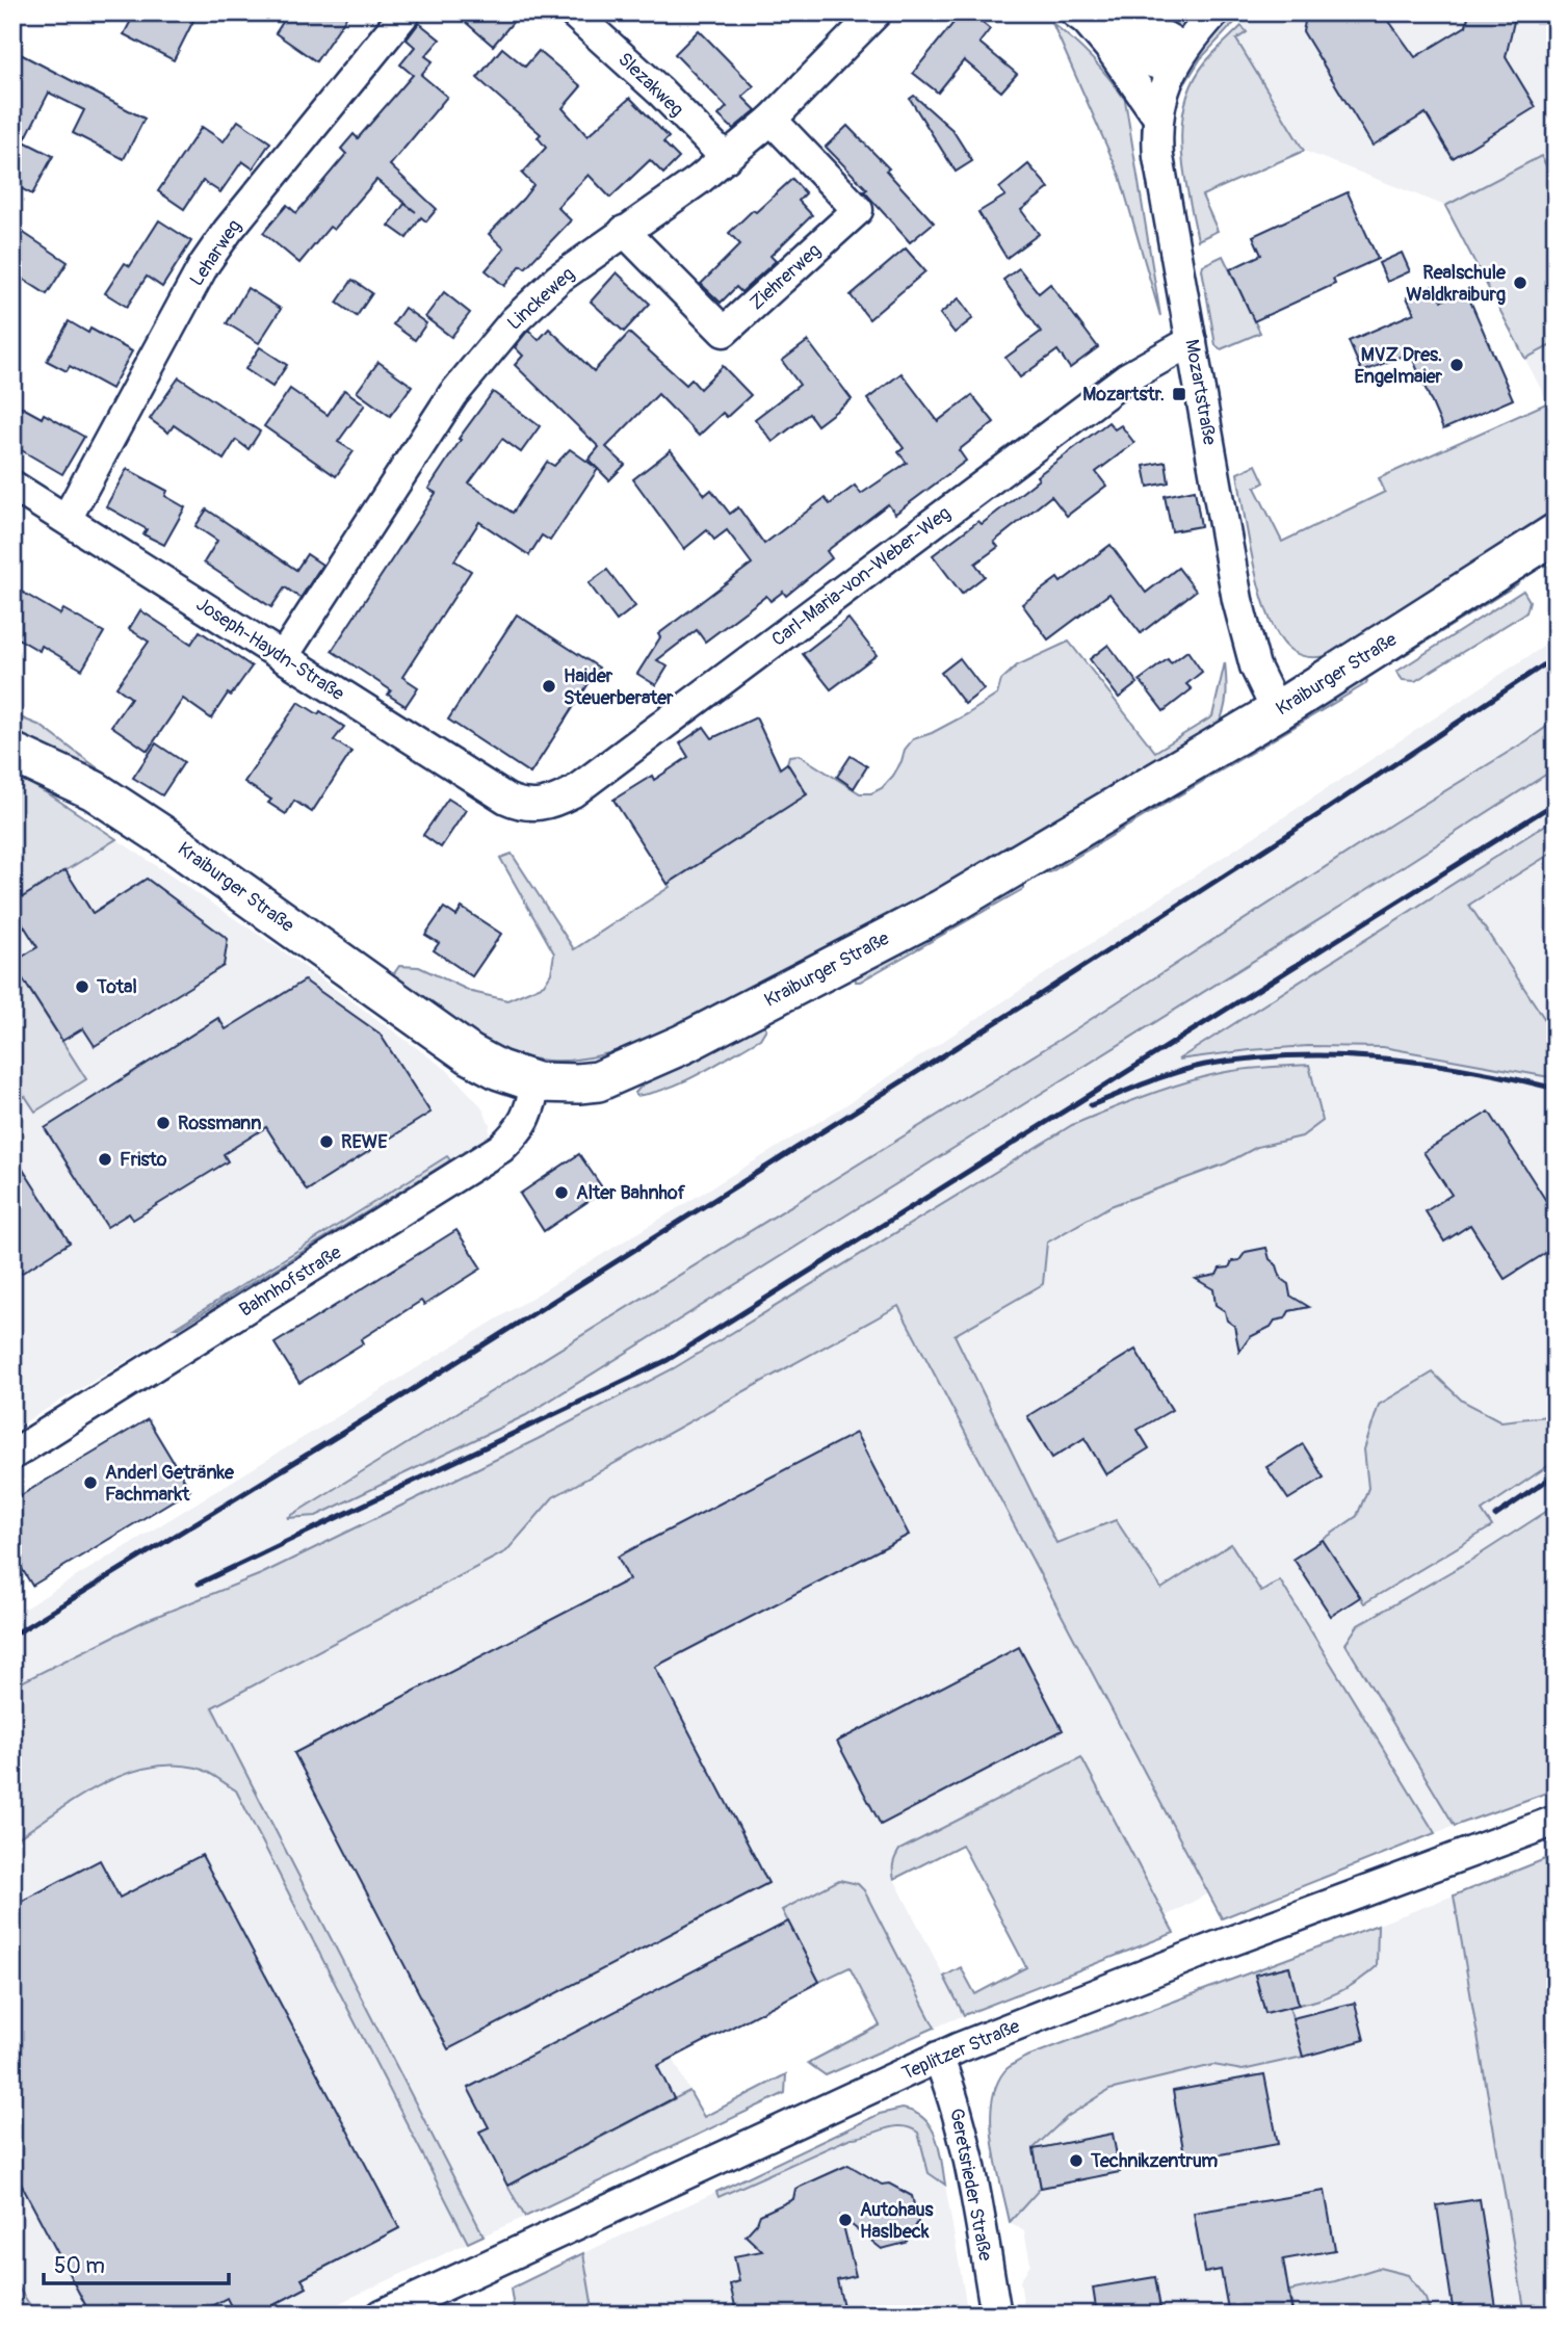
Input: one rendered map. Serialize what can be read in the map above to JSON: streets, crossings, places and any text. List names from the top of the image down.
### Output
{
  "streets": {
    "main road": ["Kraiburger Straße"],
    "street": [
      "Slezakweg",
      "Leharweg",
      "Ziehrerweg",
      "Linckeweg",
      "Mozartstraße",
      "Carl-Maria-von-Weber-Weg",
      "Joseph-Haydn-Straße",
      "Bahnhofstraße",
      "Teplitzer Straße",
      "Geretsrieder Straße"
    ]
  },
  "crossings": [
    ["Slezakweg", "Linckeweg"],
    ["Leharweg", "Joseph-Haydn-Straße"],
    ["Ziehrerweg", "Linckeweg"],
    ["Linckeweg", "Joseph-Haydn-Straße"],
    ["Mozartstraße", "Carl-Maria-von-Weber-Weg"],
    ["Mozartstraße", "Kraiburger Straße"],
    ["Carl-Maria-von-Weber-Weg", "Joseph-Haydn-Straße"],
    ["Kraiburger Straße", "Bahnhofstraße"],
    ["Teplitzer Straße", "Geretsrieder Straße"]
  ],
  "places": {
    "other": [
      "Realschule Waldkraiburg",
      "MVZ Dres. Engelmaier",
      "Haider Steuerberater",
      "Total",
      "Rossmann",
      "REWE",
      "Fristo",
      "Alter Bahnhof",
      "Anderl Getränke Fachmarkt",
      "Technikzentrum",
      "Autohaus Haslbeck"
    ],
    "transit": ["Mozartstr."]
  },
  "scale_bar": "50 m"
}
